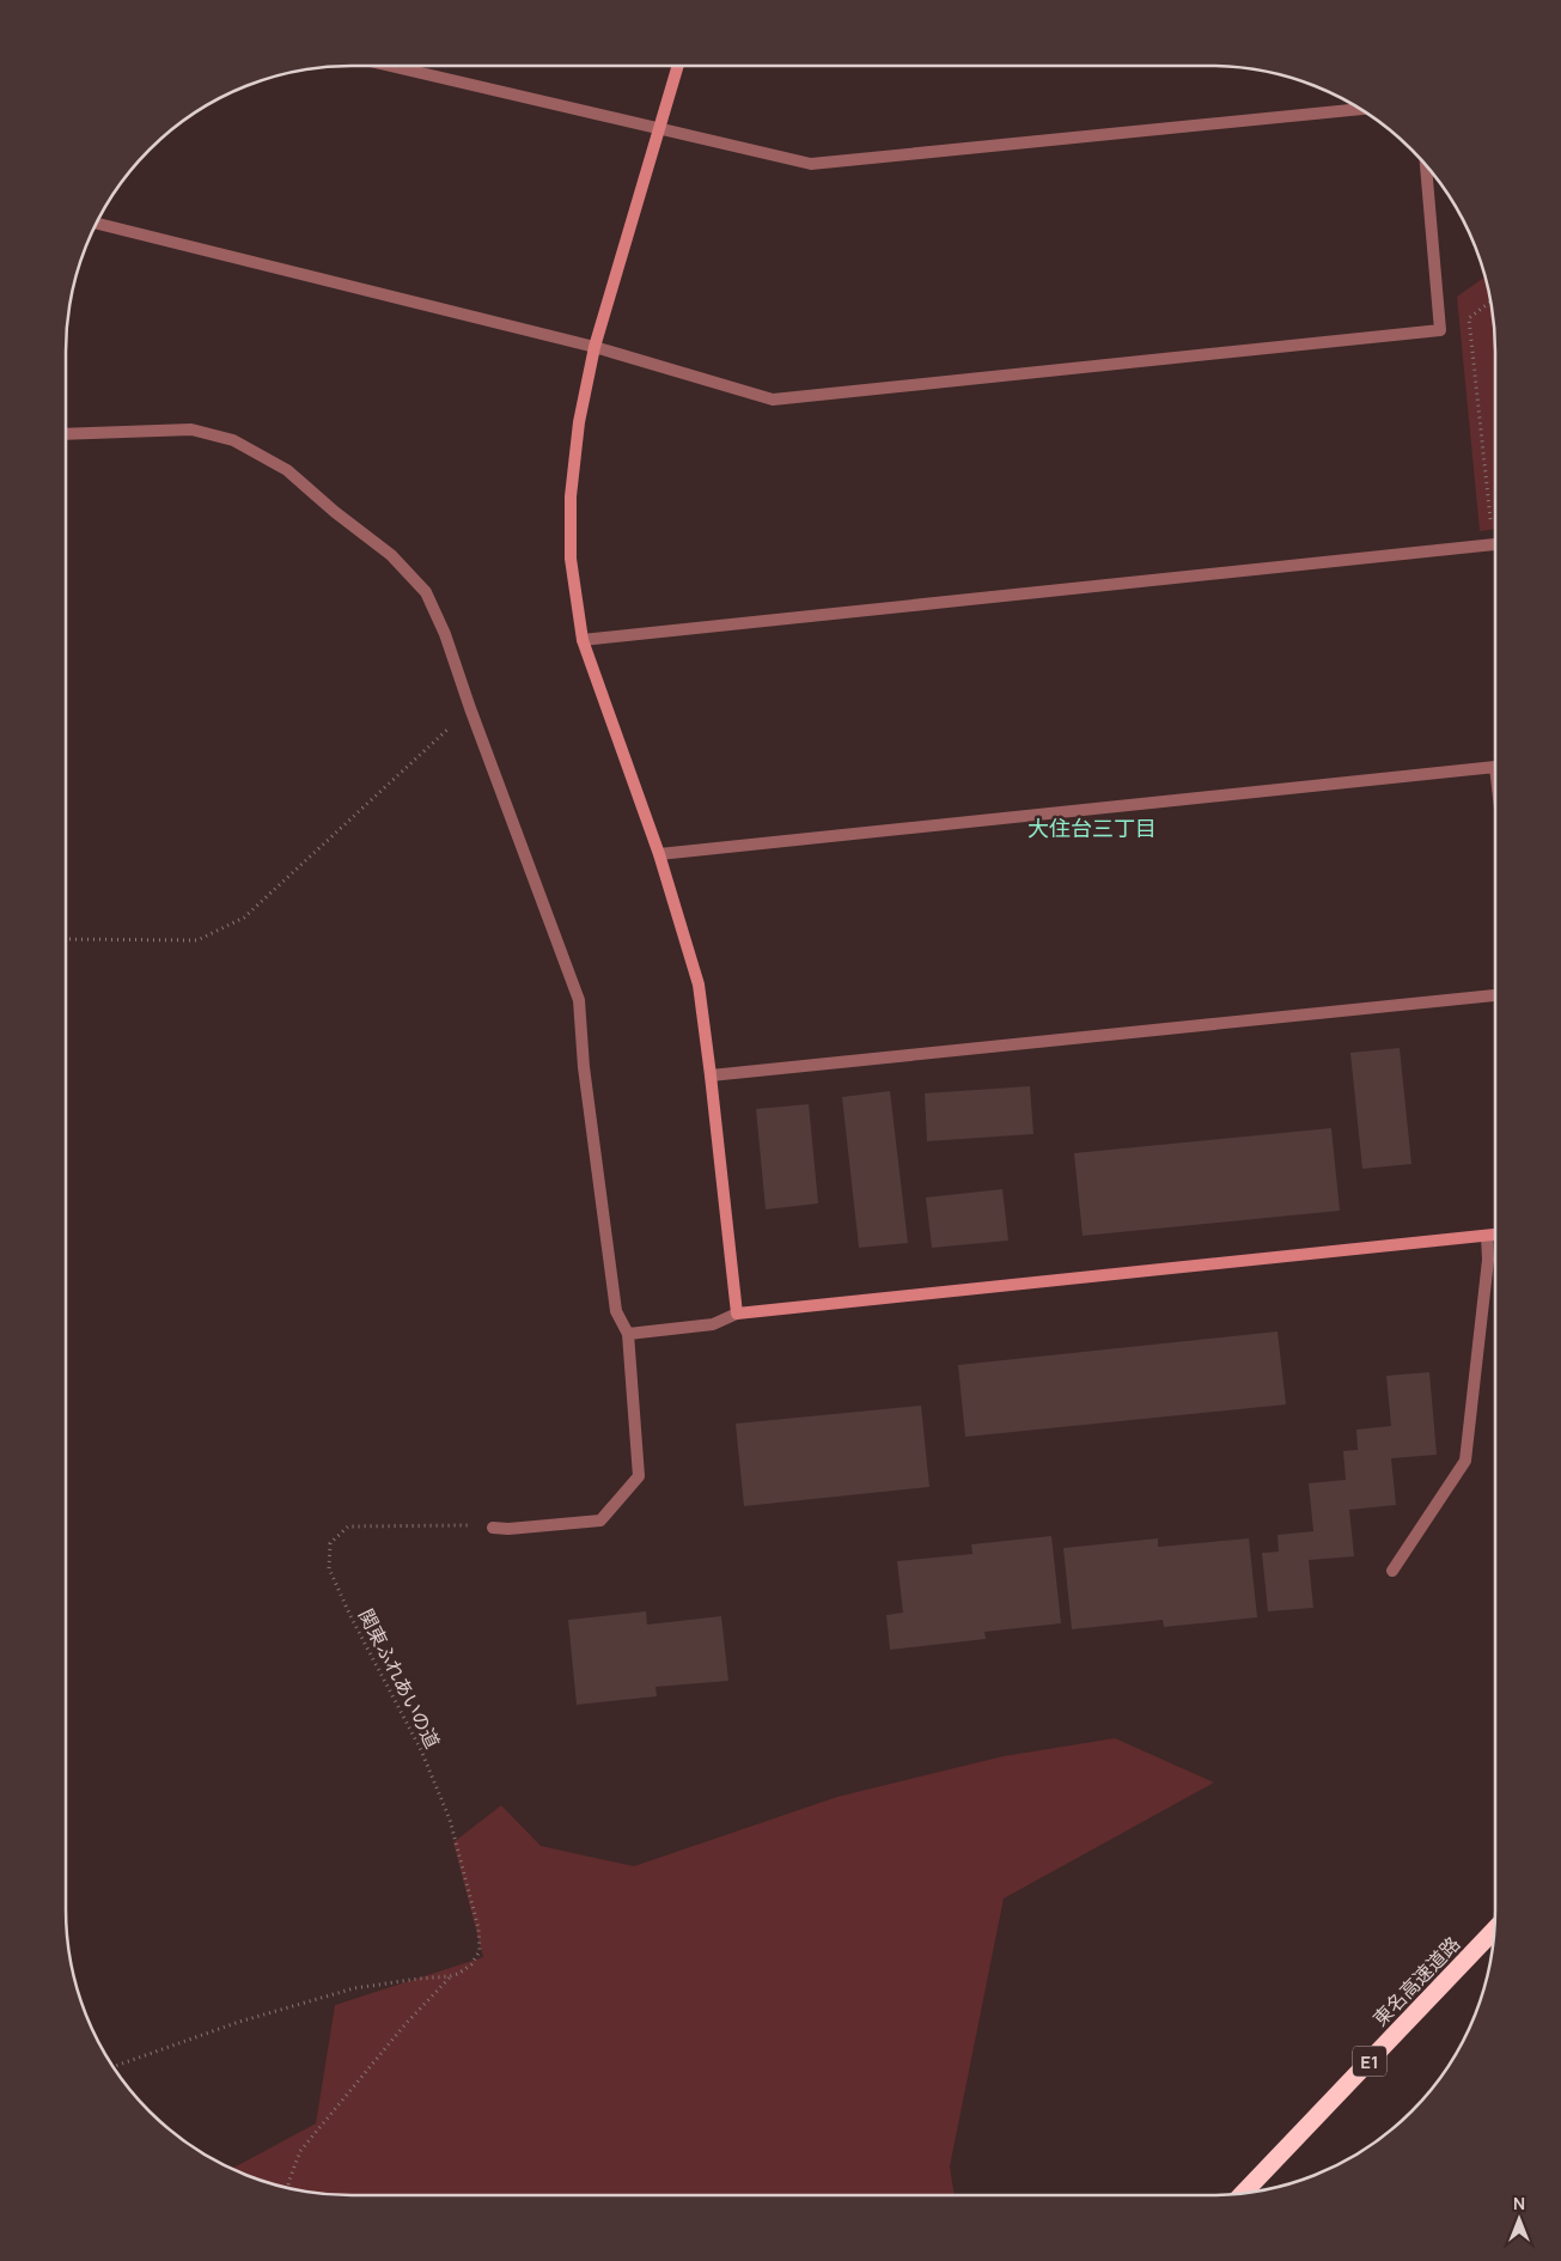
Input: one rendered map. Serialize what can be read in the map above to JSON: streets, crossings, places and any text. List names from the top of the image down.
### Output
{
  "streets": {
    "highway": ["東名高速道路", "E1"],
    "path": ["関東ふれあいの道"]
  },
  "districts": ["大住台三丁目"],
  "north": "top"
}
